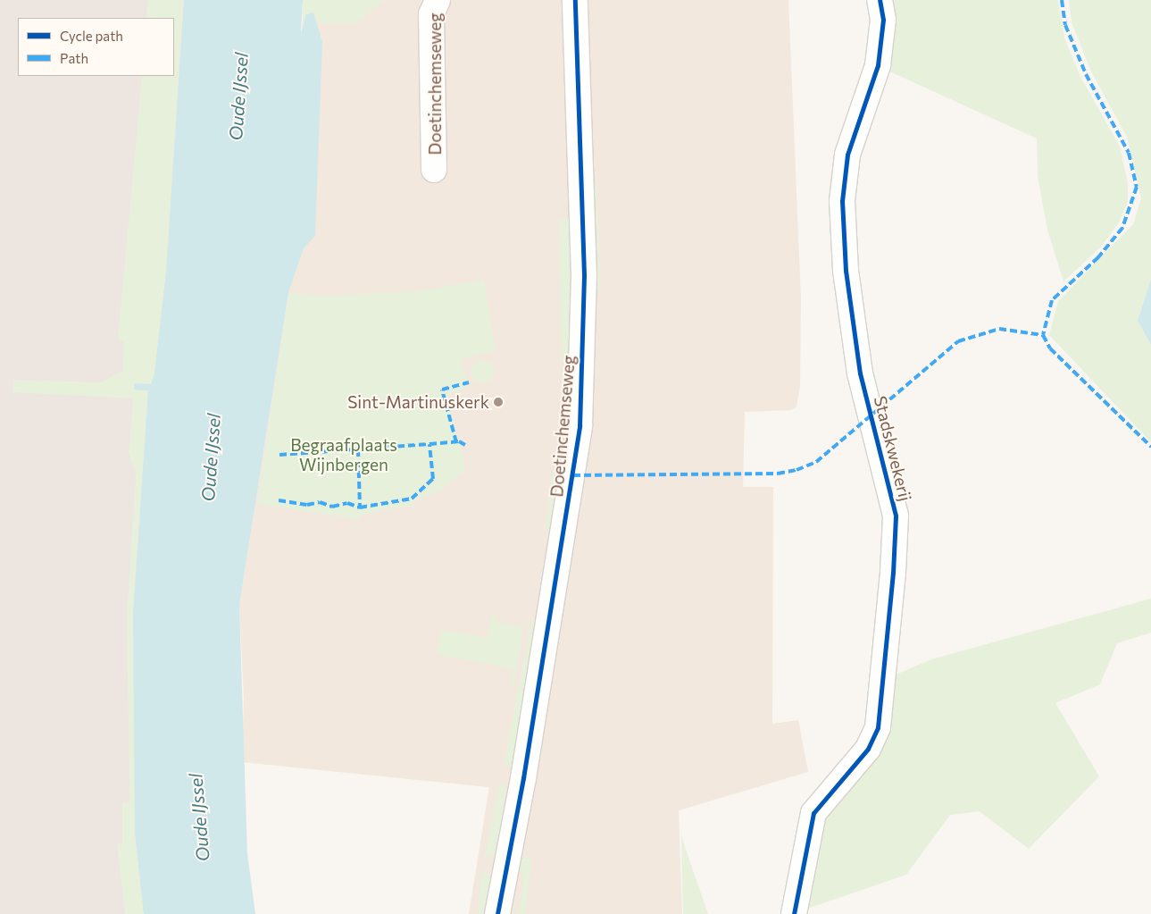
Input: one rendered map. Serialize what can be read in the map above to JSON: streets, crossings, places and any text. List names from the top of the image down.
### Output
{
  "streets": {
    "street": ["Doetinchemseweg", "Stadskwekerij"]
  },
  "water": ["Oude IJssel"],
  "parks": ["Begraafplaats Wijnbergen"],
  "places": ["Sint-Martinuskerk"],
  "legend": ["Cycle path", "Path"]
}
